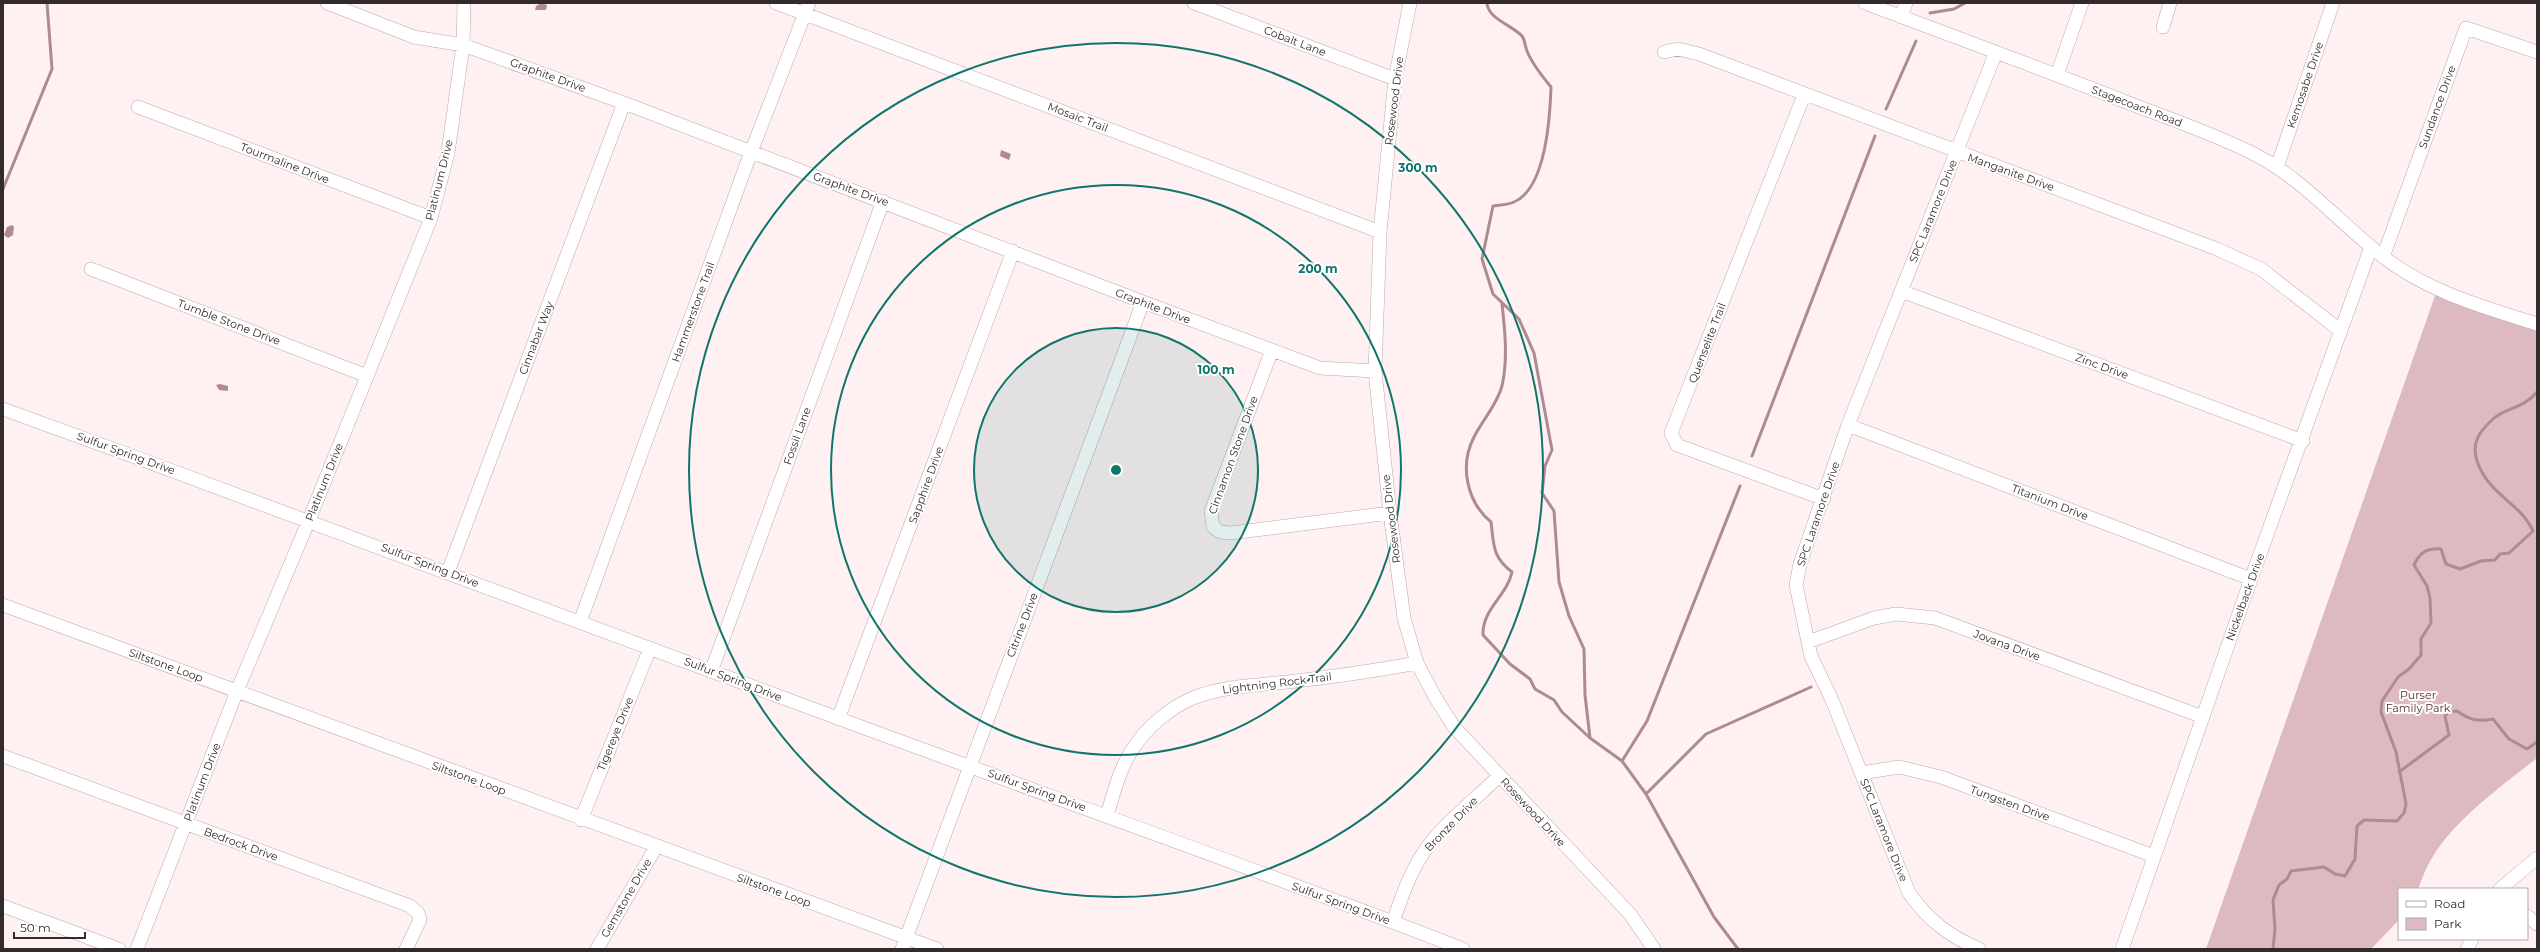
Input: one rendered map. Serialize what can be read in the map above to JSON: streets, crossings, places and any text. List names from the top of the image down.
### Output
{
  "streets": {
    "street": [
      "Cobalt Lane",
      "Graphite Drive",
      "Kemosabe Drive",
      "Rosewood Drive",
      "Stagecoach Road",
      "Sundance Drive",
      "Mosaic Trail",
      "Tourmaline Drive",
      "Manganite Drive",
      "Platinum Drive",
      "SPC Laramore Drive",
      "Hammerstone Trail",
      "Tumble Stone Drive",
      "Cinnabar Way",
      "Quenselite Trail",
      "Zinc Drive",
      "Fossil Lane",
      "Sulfur Spring Drive",
      "Cinnamon Stone Drive",
      "Sapphire Drive",
      "Titanium Drive",
      "Nickelback Drive",
      "Citrine Drive",
      "Jovana Drive",
      "Siltstone Loop",
      "Lightning Rock Trail",
      "Tigereye Drive",
      "Tungsten Drive",
      "Bronze Drive",
      "Bedrock Drive",
      "Gemstone Drive"
    ]
  },
  "crossings": [
    ["Cobalt Lane", "Rosewood Drive"],
    ["Graphite Drive", "Rosewood Drive"],
    ["Graphite Drive", "Platinum Drive"],
    ["Graphite Drive", "Hammerstone Trail"],
    ["Graphite Drive", "Cinnabar Way"],
    ["Graphite Drive", "Fossil Lane"],
    ["Graphite Drive", "Cinnamon Stone Drive"],
    ["Graphite Drive", "Sapphire Drive"],
    ["Graphite Drive", "Citrine Drive"],
    ["Kemosabe Drive", "Stagecoach Road"],
    ["Rosewood Drive", "Mosaic Trail"],
    ["Rosewood Drive", "Cinnamon Stone Drive"],
    ["Rosewood Drive", "Lightning Rock Trail"],
    ["Rosewood Drive", "Bronze Drive"],
    ["Stagecoach Road", "Sundance Drive"],
    ["Stagecoach Road", "SPC Laramore Drive"],
    ["Stagecoach Road", "Nickelback Drive"],
    ["Mosaic Trail", "Hammerstone Trail"],
    ["Tourmaline Drive", "Platinum Drive"],
    ["Manganite Drive", "SPC Laramore Drive"],
    ["Manganite Drive", "Quenselite Trail"],
    ["Manganite Drive", "Nickelback Drive"],
    ["Platinum Drive", "Tumble Stone Drive"],
    ["Platinum Drive", "Sulfur Spring Drive"],
    ["Platinum Drive", "Siltstone Loop"],
    ["Platinum Drive", "Bedrock Drive"],
    ["SPC Laramore Drive", "Quenselite Trail"],
    ["SPC Laramore Drive", "Zinc Drive"],
    ["SPC Laramore Drive", "Titanium Drive"],
    ["SPC Laramore Drive", "Jovana Drive"],
    ["SPC Laramore Drive", "Tungsten Drive"],
    ["Hammerstone Trail", "Sulfur Spring Drive"],
    ["Cinnabar Way", "Sulfur Spring Drive"],
    ["Zinc Drive", "Nickelback Drive"],
    ["Fossil Lane", "Sulfur Spring Drive"],
    ["Sulfur Spring Drive", "Sapphire Drive"],
    ["Sulfur Spring Drive", "Citrine Drive"],
    ["Sulfur Spring Drive", "Lightning Rock Trail"],
    ["Sulfur Spring Drive", "Tigereye Drive"],
    ["Sulfur Spring Drive", "Bronze Drive"],
    ["Titanium Drive", "Nickelback Drive"],
    ["Nickelback Drive", "Jovana Drive"],
    ["Nickelback Drive", "Tungsten Drive"],
    ["Citrine Drive", "Siltstone Loop"],
    ["Siltstone Loop", "Tigereye Drive"],
    ["Siltstone Loop", "Gemstone Drive"]
  ],
  "parks": ["Purser Family Park"],
  "legend": ["Road", "Park"],
  "scale_bar": "50 m",
  "rings": ["300 m", "200 m", "100 m"]
}
